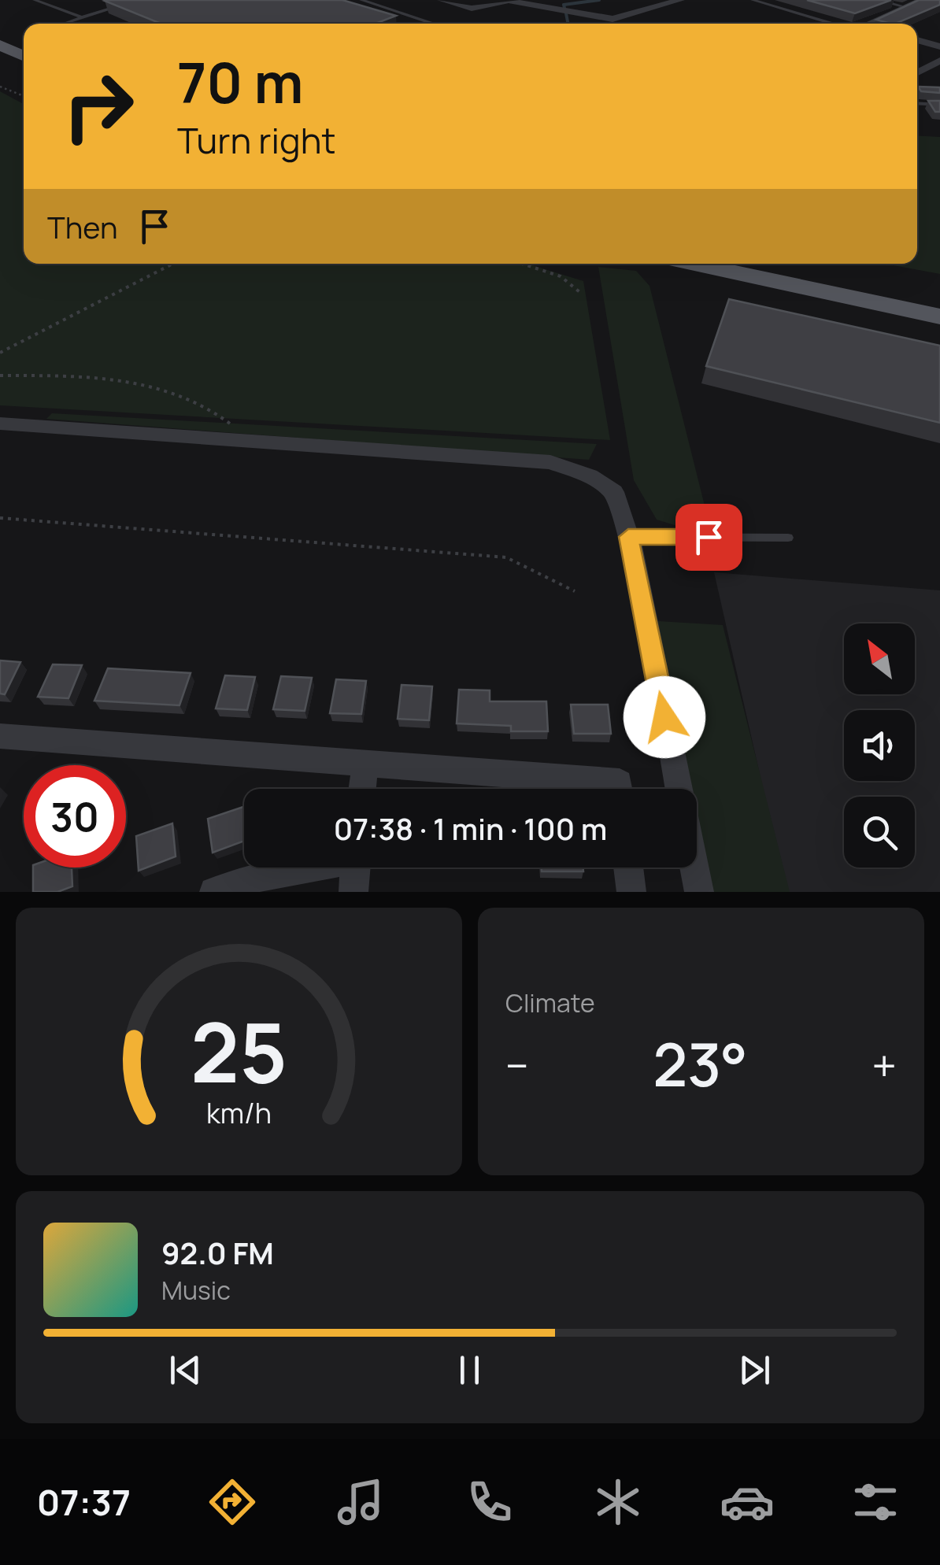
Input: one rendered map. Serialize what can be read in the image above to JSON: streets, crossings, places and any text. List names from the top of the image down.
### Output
{
  "north": "top left",
  "page": {
    "turn": ["70 m", "Turn right"],
    "then": "Then",
    "limit": "30",
    "trip": "07:38 · 1 min · 100 m",
    "tile": "Climate",
    "heat": ["−", "23°", "+"],
    "song": ["92.0 FM", "Music"],
    "tabs": "07:37",
    "gauge": ["25", "km/h"]
  }
}
